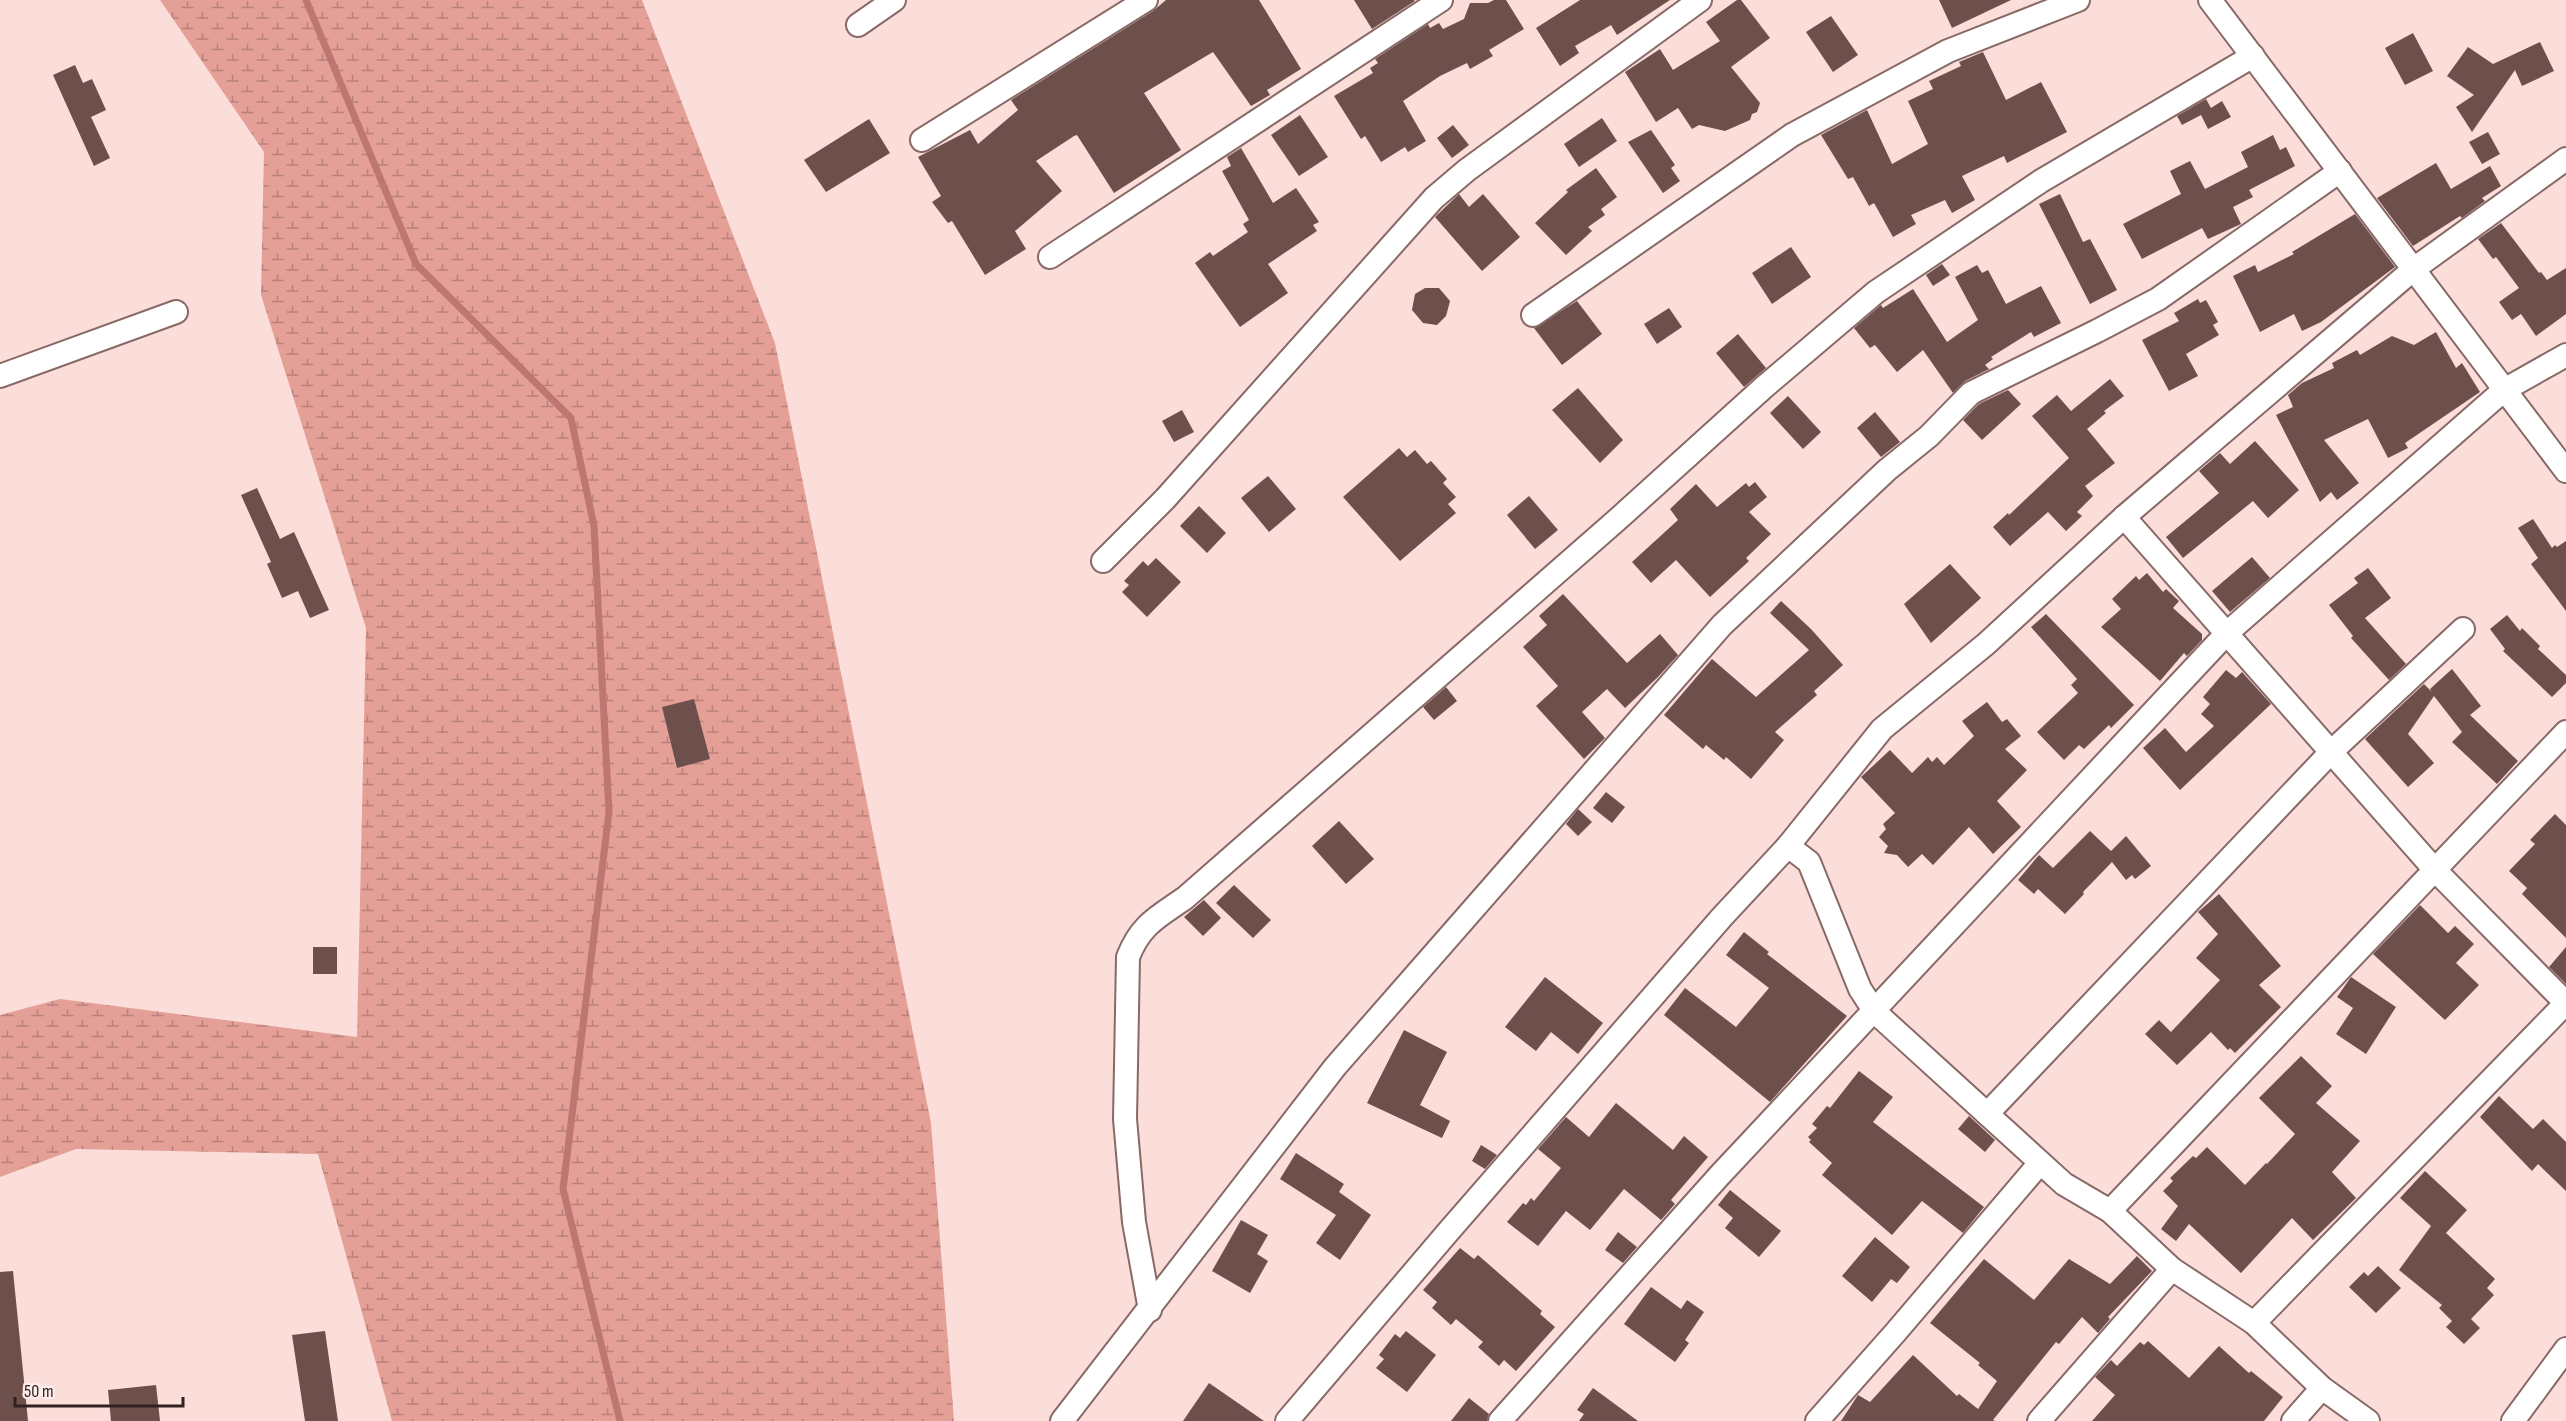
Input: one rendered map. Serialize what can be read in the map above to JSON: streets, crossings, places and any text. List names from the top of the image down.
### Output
{
  "scale_bar": "50 m"
}
